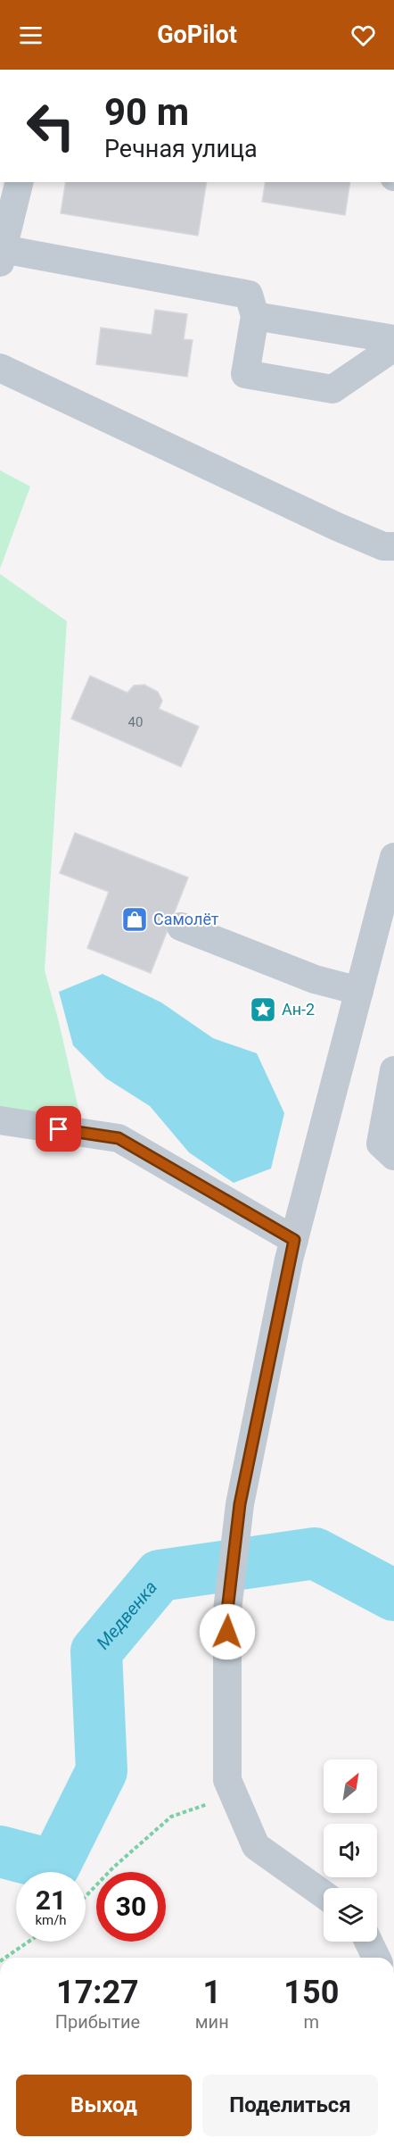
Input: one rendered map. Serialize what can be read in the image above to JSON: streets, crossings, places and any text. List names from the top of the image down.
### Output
{
  "water": ["Медвенка"],
  "places": {
    "shop": ["Самолёт"],
    "place": ["Ан-2"]
  },
  "house_numbers": ["40"],
  "north": "top right",
  "page": {
    "header": "GoPilot",
    "turn": ["90 m", "Речная улица"],
    "speed": "21 km/h",
    "limit": "30",
    "eta": [
      "17:27",
      "Прибытие",
      "1",
      "мин",
      "150",
      "m"
    ],
    "buttons": ["Выход", "Поделиться"]
  }
}
